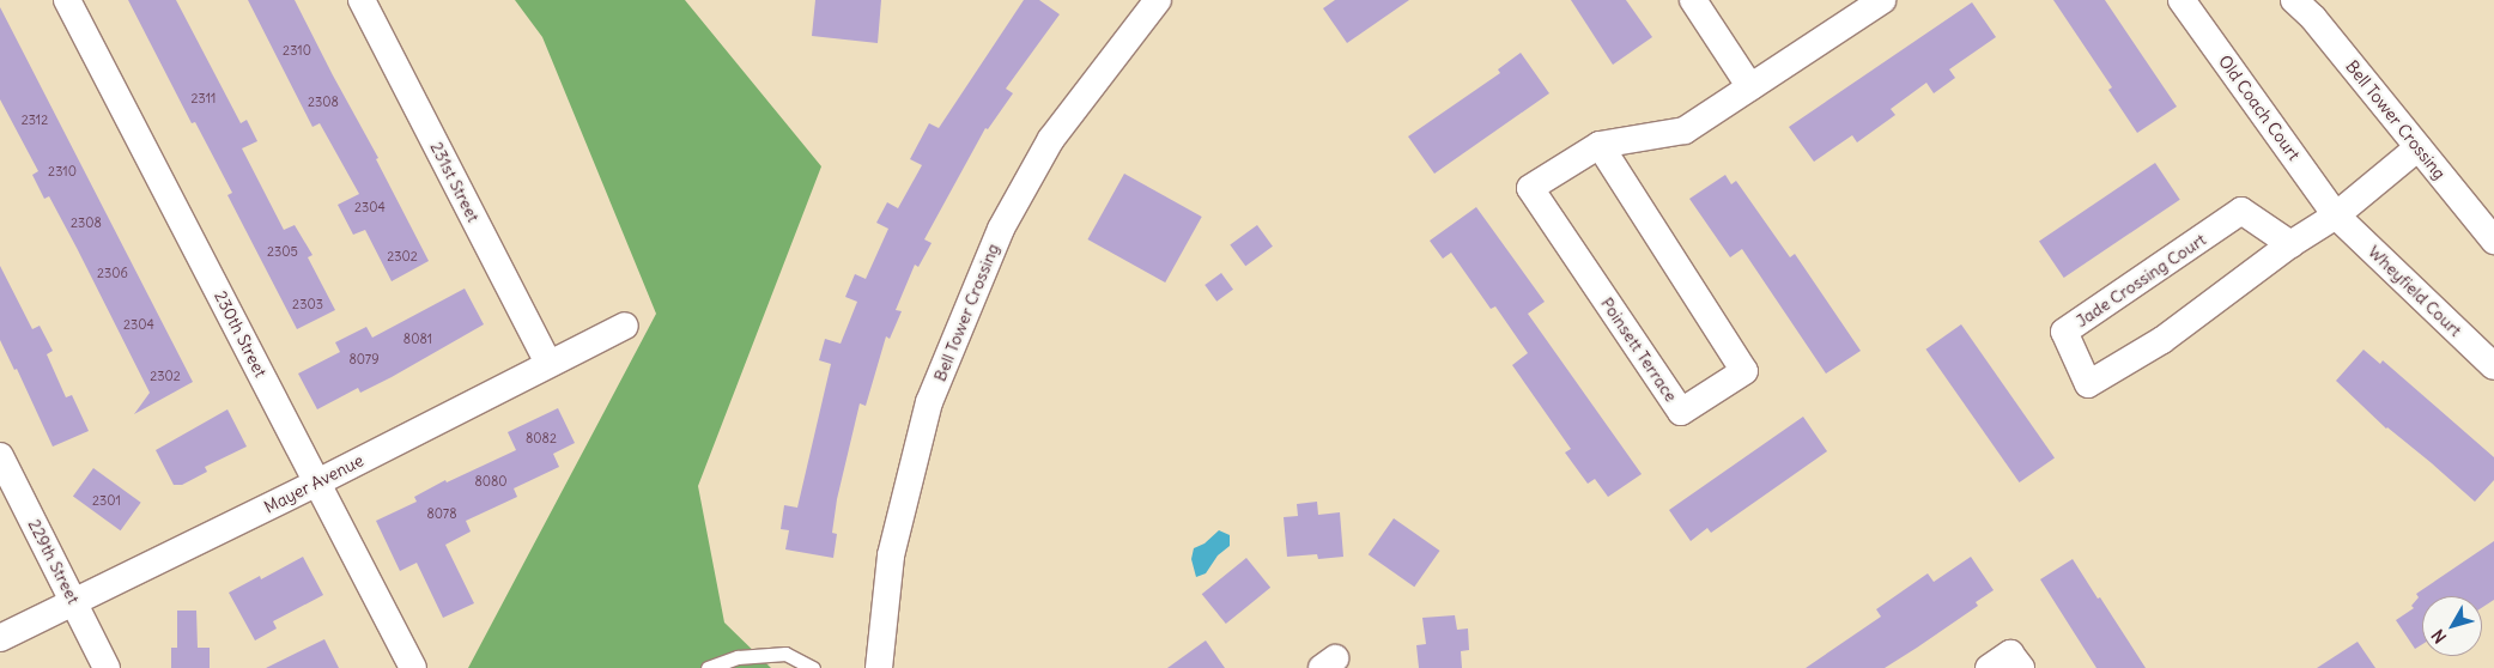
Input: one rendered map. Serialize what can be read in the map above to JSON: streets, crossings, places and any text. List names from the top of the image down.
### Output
{
  "streets": {
    "street": [
      "Old Coach Court",
      "Bell Tower Crossing",
      "231st Street",
      "Jade Crossing Court",
      "Wheyfield Court",
      "230th Street",
      "Poinsett Terrace",
      "Mayer Avenue",
      "229th Street"
    ]
  },
  "crossings": [
    ["Old Coach Court", "Jade Crossing Court"],
    ["Old Coach Court", "Wheyfield Court"],
    ["Bell Tower Crossing", "Jade Crossing Court"],
    ["231st Street", "Mayer Avenue"],
    ["Jade Crossing Court", "Wheyfield Court"],
    ["230th Street", "Mayer Avenue"],
    ["Mayer Avenue", "229th Street"]
  ],
  "house_numbers": [
    "2310",
    "2311",
    "2308",
    "2312",
    "2310",
    "2304",
    "2308",
    "2305",
    "2302",
    "2306",
    "2303",
    "2304",
    "8081",
    "8079",
    "2302",
    "8082",
    "8080",
    "2301",
    "8078"
  ],
  "north": "bottom left"
}
